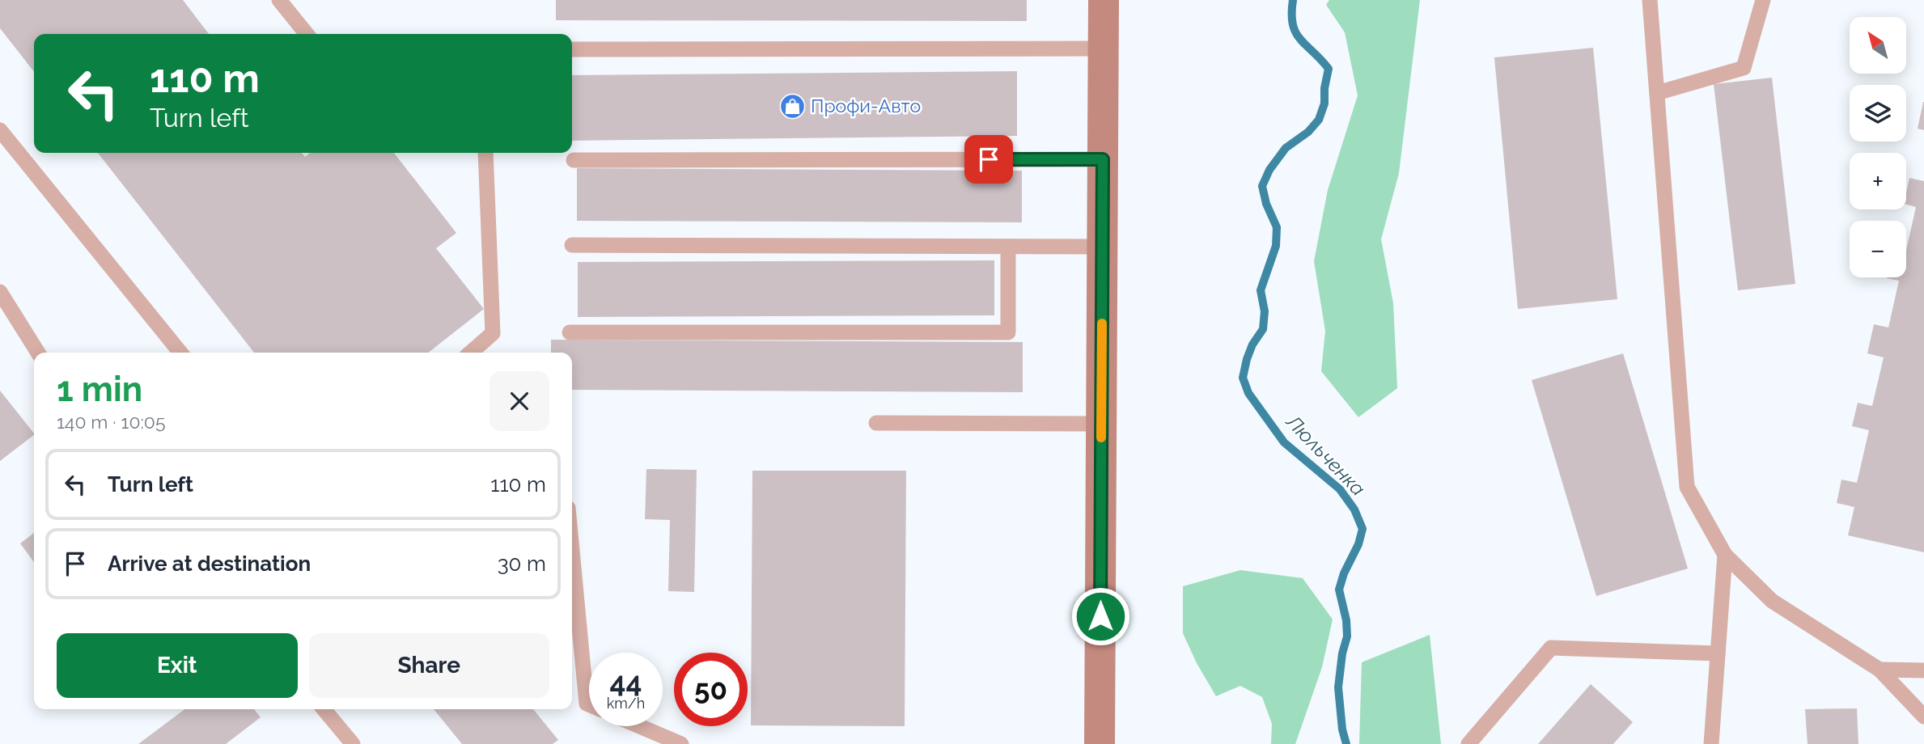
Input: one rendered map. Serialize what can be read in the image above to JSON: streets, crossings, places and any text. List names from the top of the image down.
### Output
{
  "water": ["Люльченка"],
  "places": {
    "shop": ["Профи-Авто"]
  },
  "north": "top left",
  "page": {
    "map_buttons": ["+", "−"],
    "turn": ["110 m", "Turn left"],
    "heading": ["1 min", "140 m · 10:05"],
    "list": [
      {
        "name": "Turn left",
        "value": "110 m"
      },
      {
        "name": "Arrive at destination",
        "value": "30 m"
      }
    ],
    "buttons": ["Exit", "Share"],
    "speed": "44 km/h",
    "limit": "50"
  }
}
